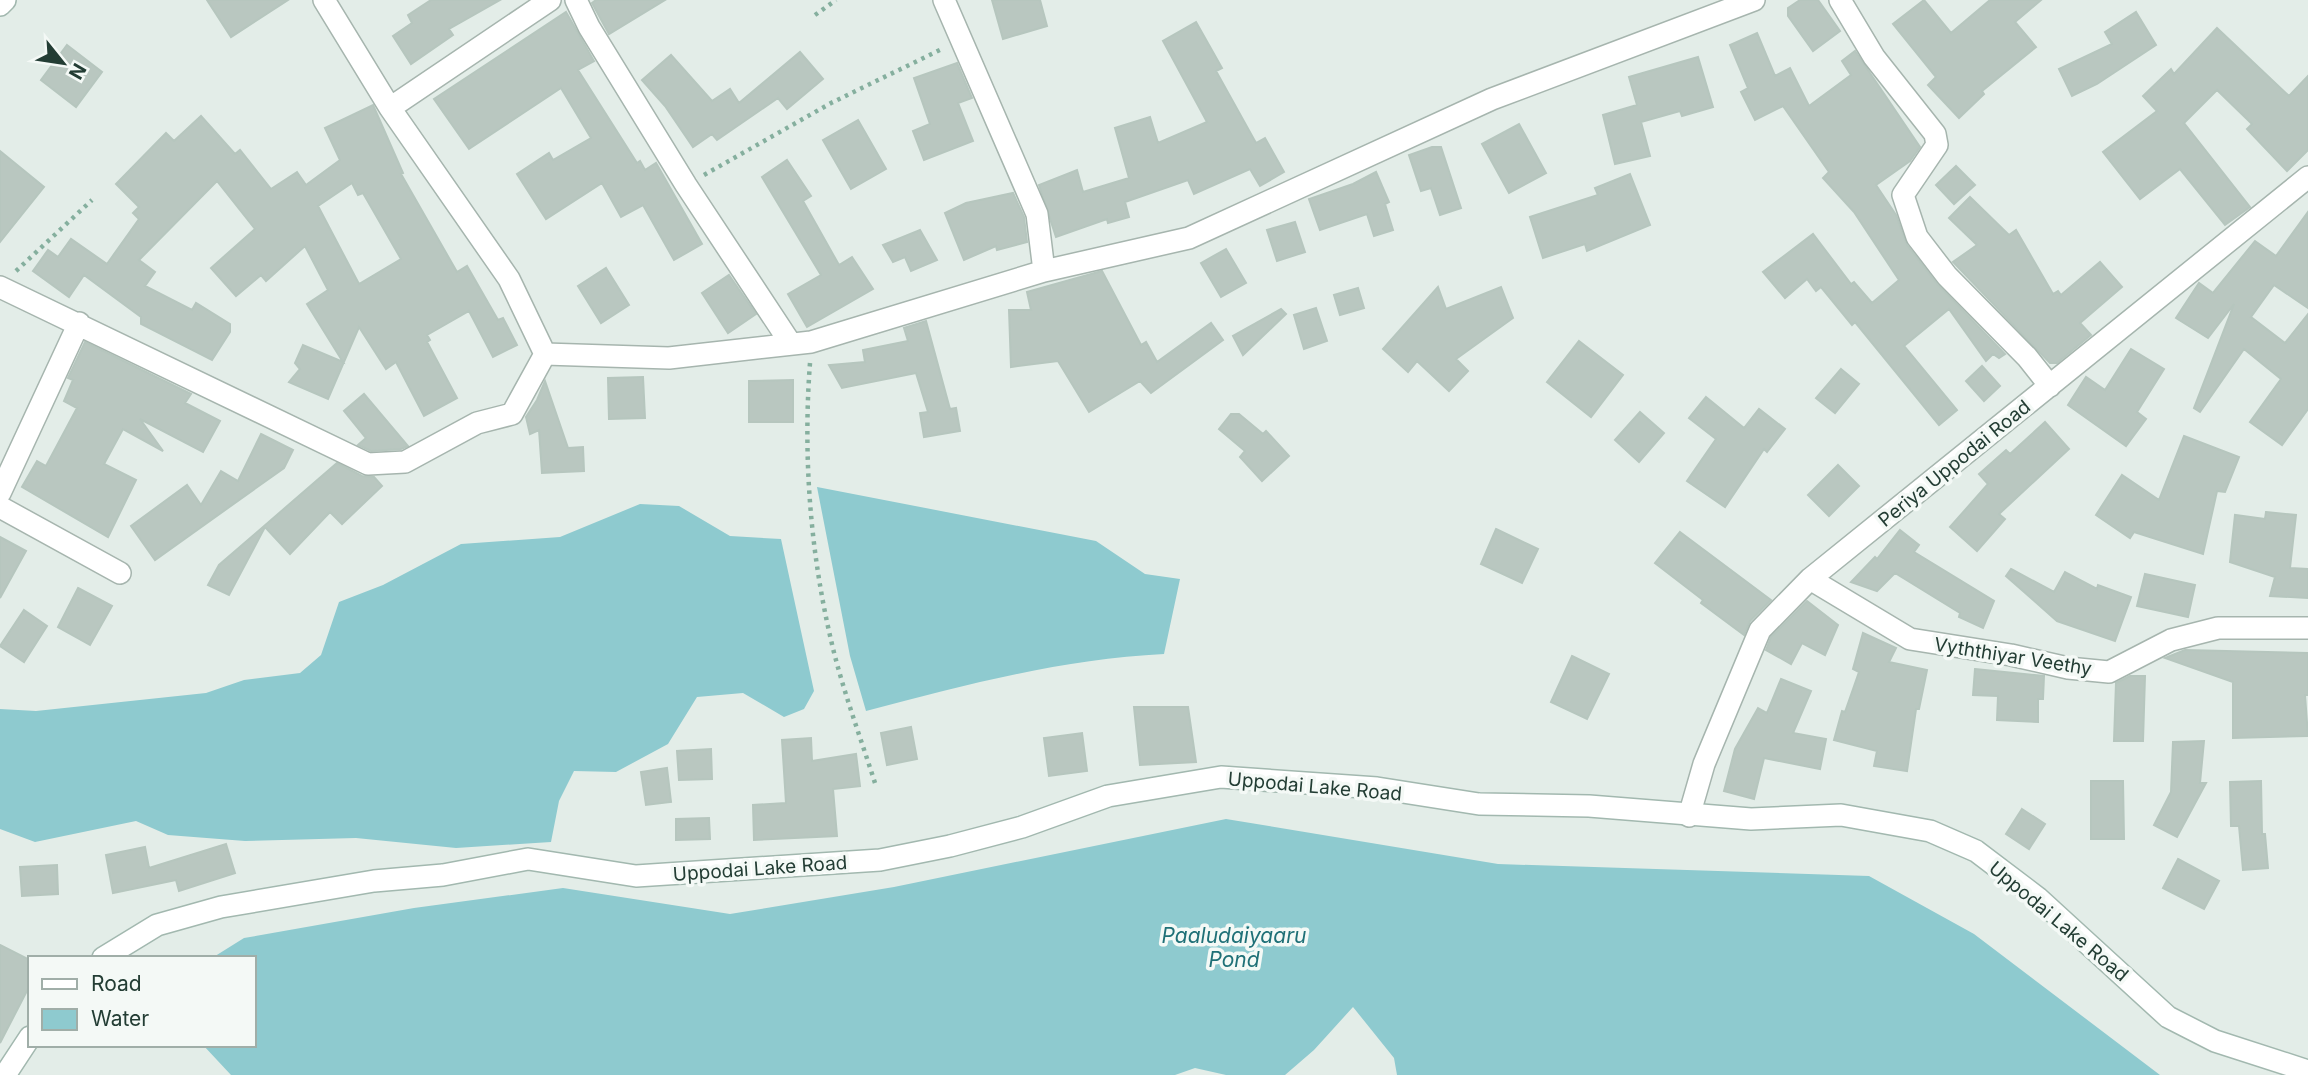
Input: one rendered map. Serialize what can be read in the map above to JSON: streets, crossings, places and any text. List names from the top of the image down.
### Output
{
  "streets": {
    "street": ["Periya Uppodai Road", "Vyththiyar Veethy", "Uppodai Lake Road"]
  },
  "crossings": [
    ["Periya Uppodai Road", "Vyththiyar Veethy"],
    ["Periya Uppodai Road", "Uppodai Lake Road"]
  ],
  "water": ["Paaludaiyaaru Pond"],
  "legend": ["Road", "Water"],
  "north": "bottom right"
}
